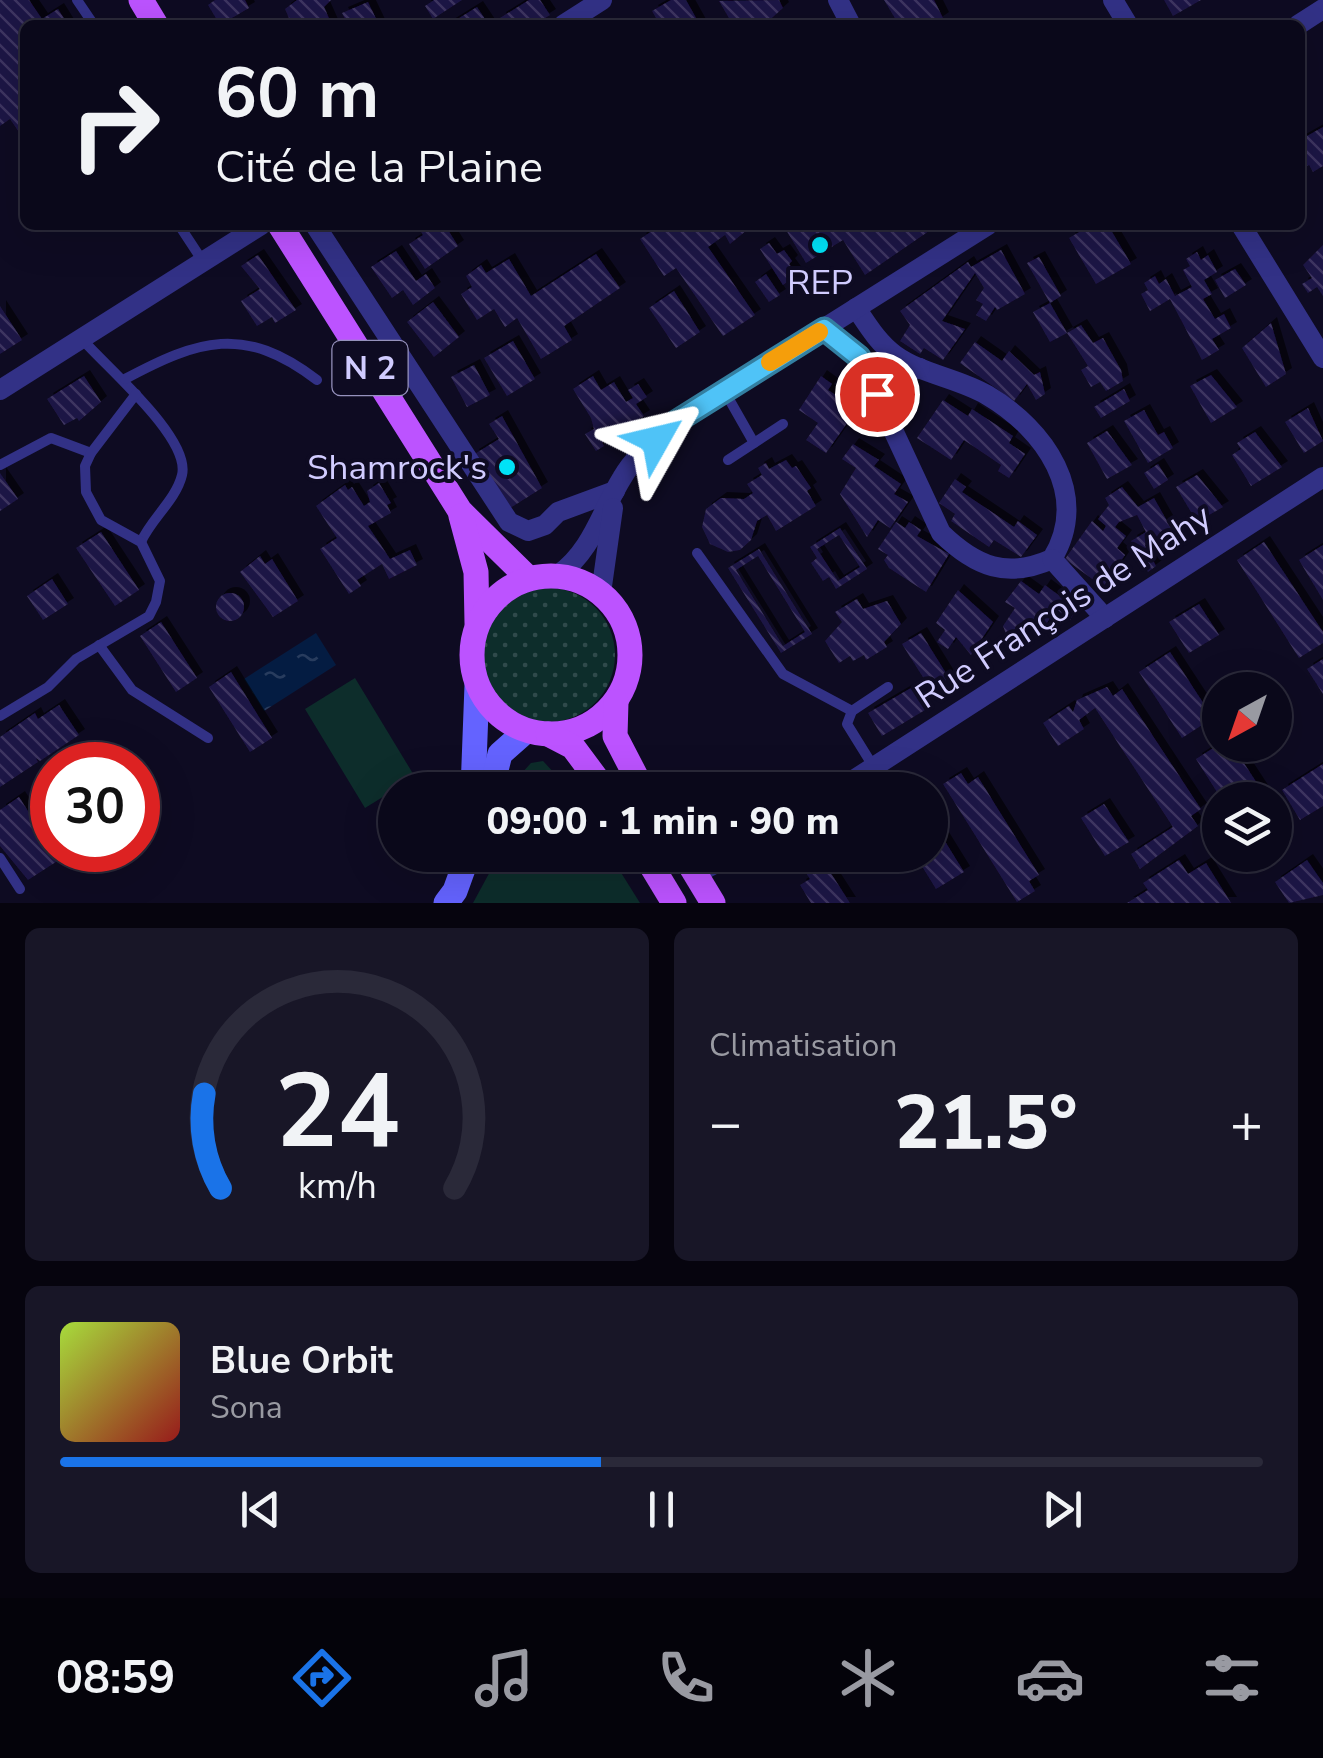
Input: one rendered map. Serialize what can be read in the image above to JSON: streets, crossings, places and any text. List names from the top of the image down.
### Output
{
  "streets": {
    "main road": ["N 2"],
    "street": ["Rue François de Mahy"]
  },
  "places": ["REP", "Shamrock's"],
  "north": "bottom left",
  "page": {
    "turn": ["60 m", "Cité de la Plaine"],
    "limit": "30",
    "trip": "09:00 · 1 min · 90 m",
    "tile": "Climatisation",
    "heat": ["−", "21.5°", "+"],
    "song": ["Blue Orbit", "Sona"],
    "tabs": "08:59",
    "gauge": ["24", "km/h"]
  }
}
